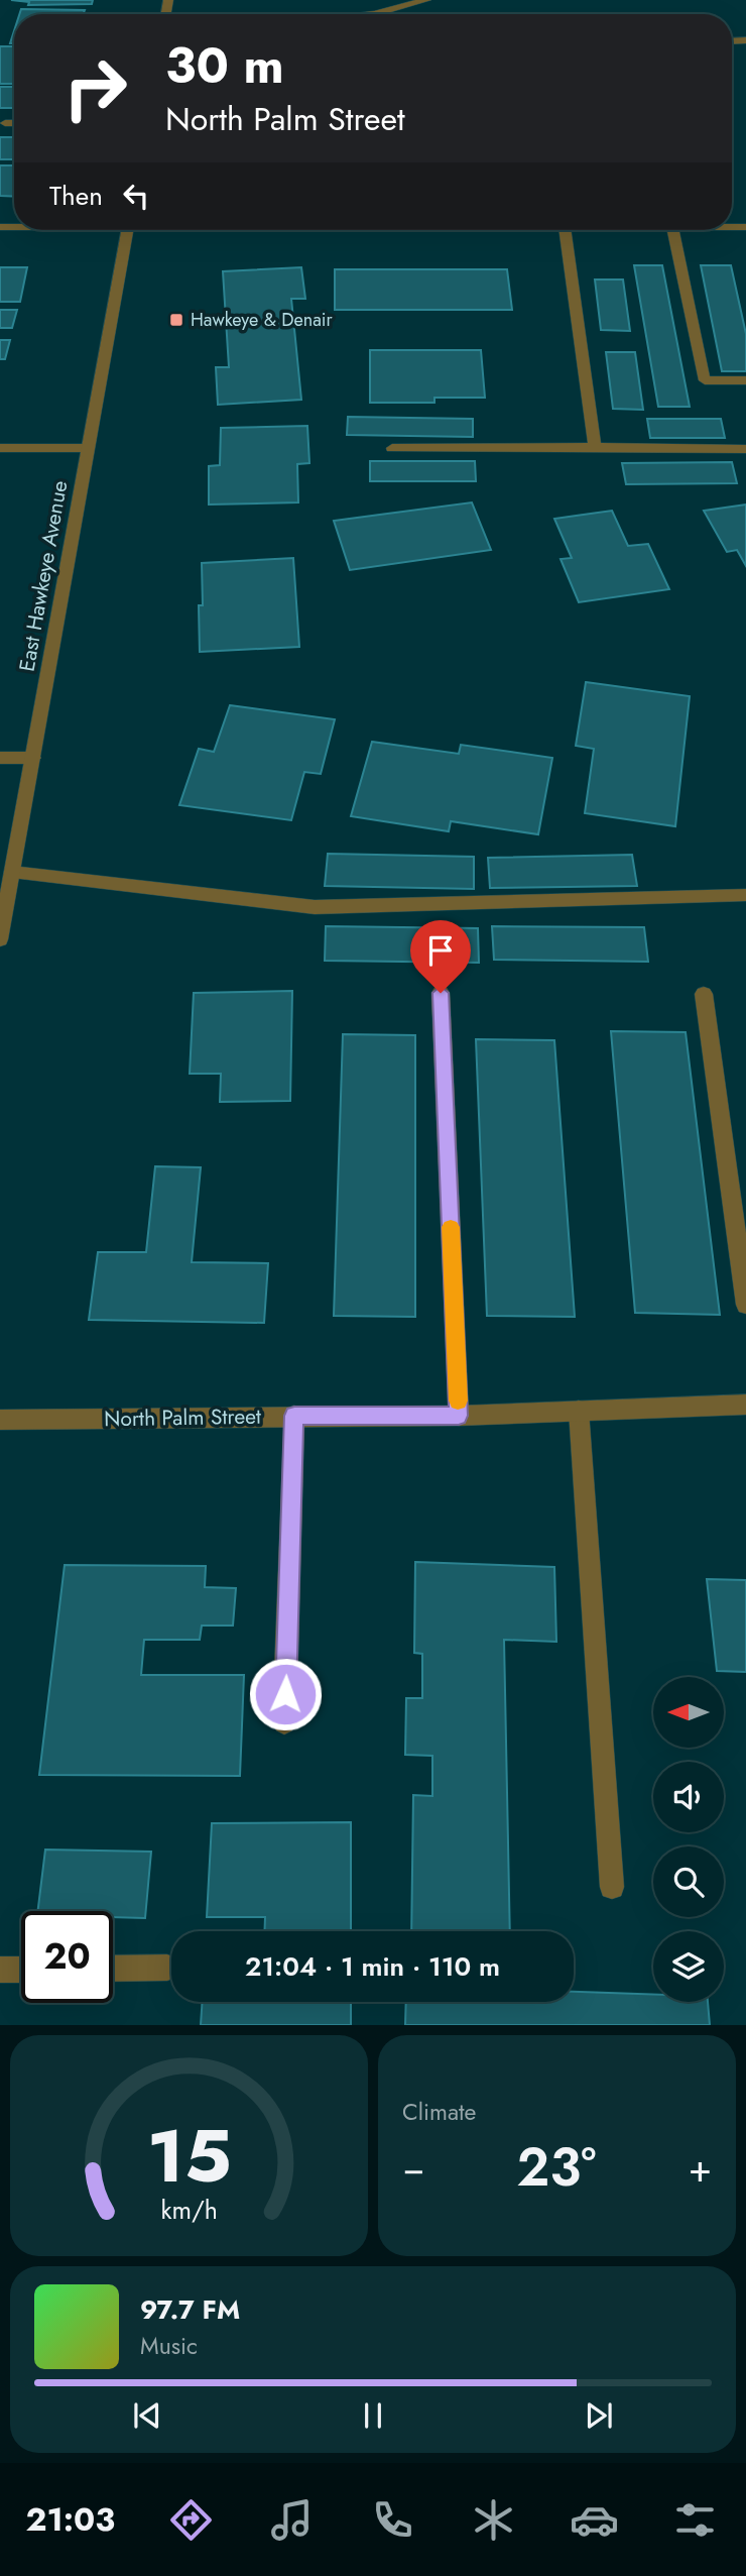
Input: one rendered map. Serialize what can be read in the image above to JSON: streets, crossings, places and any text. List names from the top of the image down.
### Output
{
  "streets": {
    "street": ["East Hawkeye Avenue", "North Palm Street"]
  },
  "places": {
    "transit": ["Hawkeye & Denair"]
  },
  "north": "left",
  "page": {
    "turn": ["30 m", "North Palm Street"],
    "then": "Then",
    "limit": "20",
    "trip": "21:04 · 1 min · 110 m",
    "tile": "Climate",
    "heat": ["−", "23°", "+"],
    "song": ["97.7 FM", "Music"],
    "tabs": "21:03",
    "gauge": ["15", "km/h"]
  }
}
